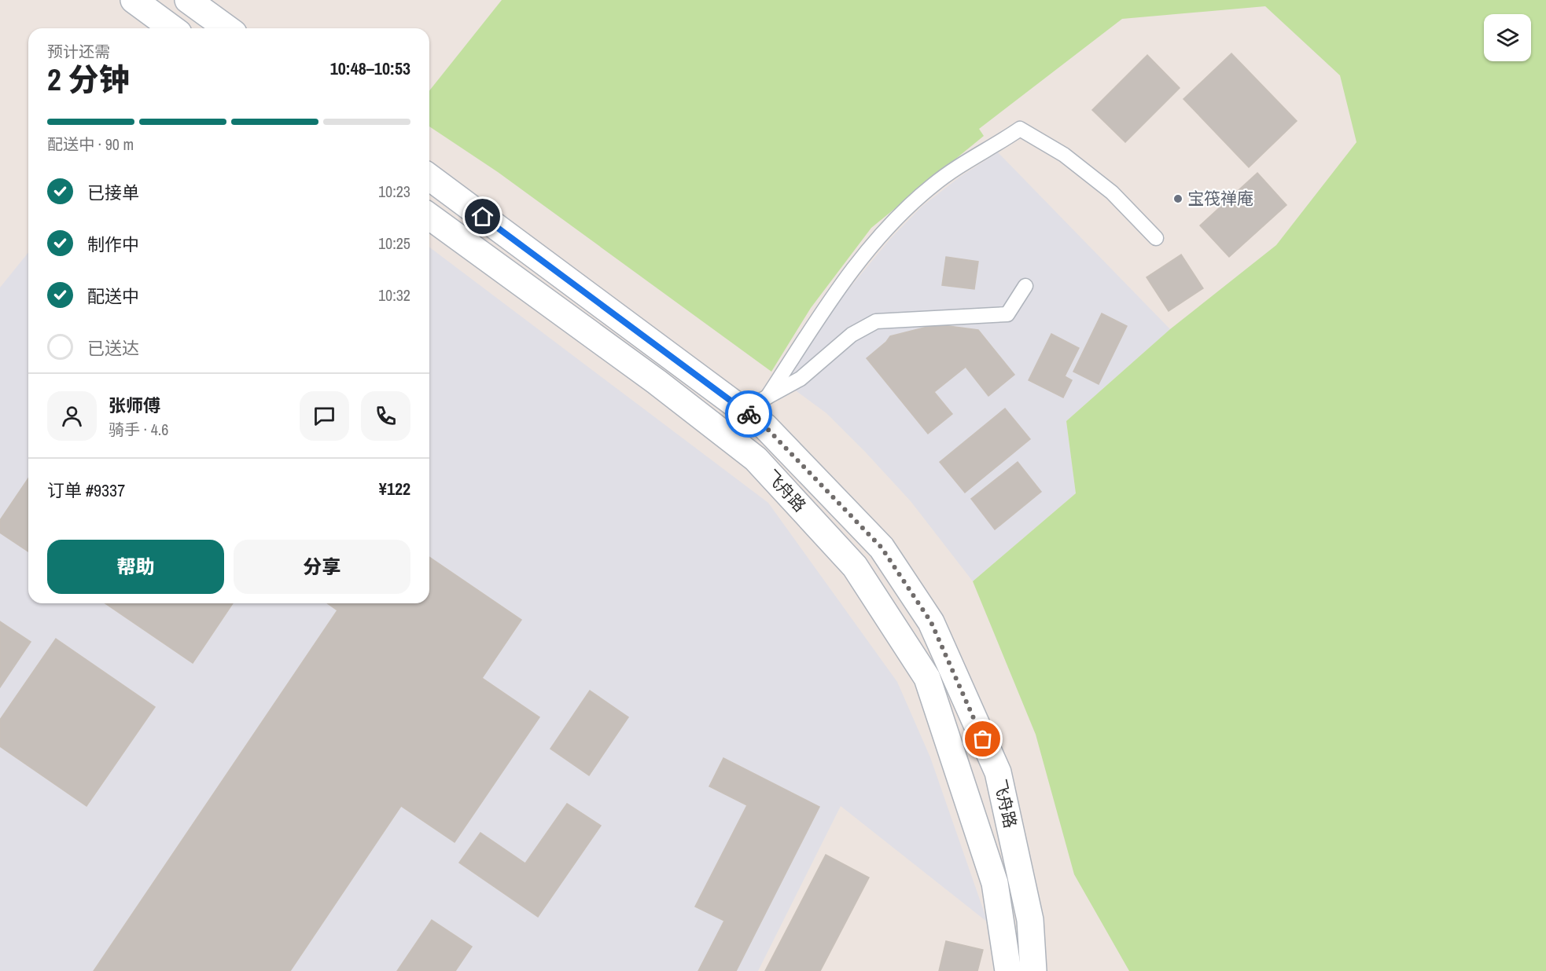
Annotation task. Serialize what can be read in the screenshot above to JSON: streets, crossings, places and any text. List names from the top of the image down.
{
  "streets": {
    "main road": ["飞舟路"]
  },
  "places": ["宝筏禅庵"],
  "page": {
    "heading": ["2 分钟", "预计还需", "10:48–10:53"],
    "panel": [
      "张师傅",
      "骑手 · 4.6",
      "订单 #9337",
      "¥122"
    ],
    "bar": "配送中 · 90 m",
    "list": [
      ["已接单", "10:23"],
      ["制作中", "10:25"],
      ["配送中", "10:32"],
      "已送达"
    ],
    "buttons": ["帮助", "分享"]
  }
}
